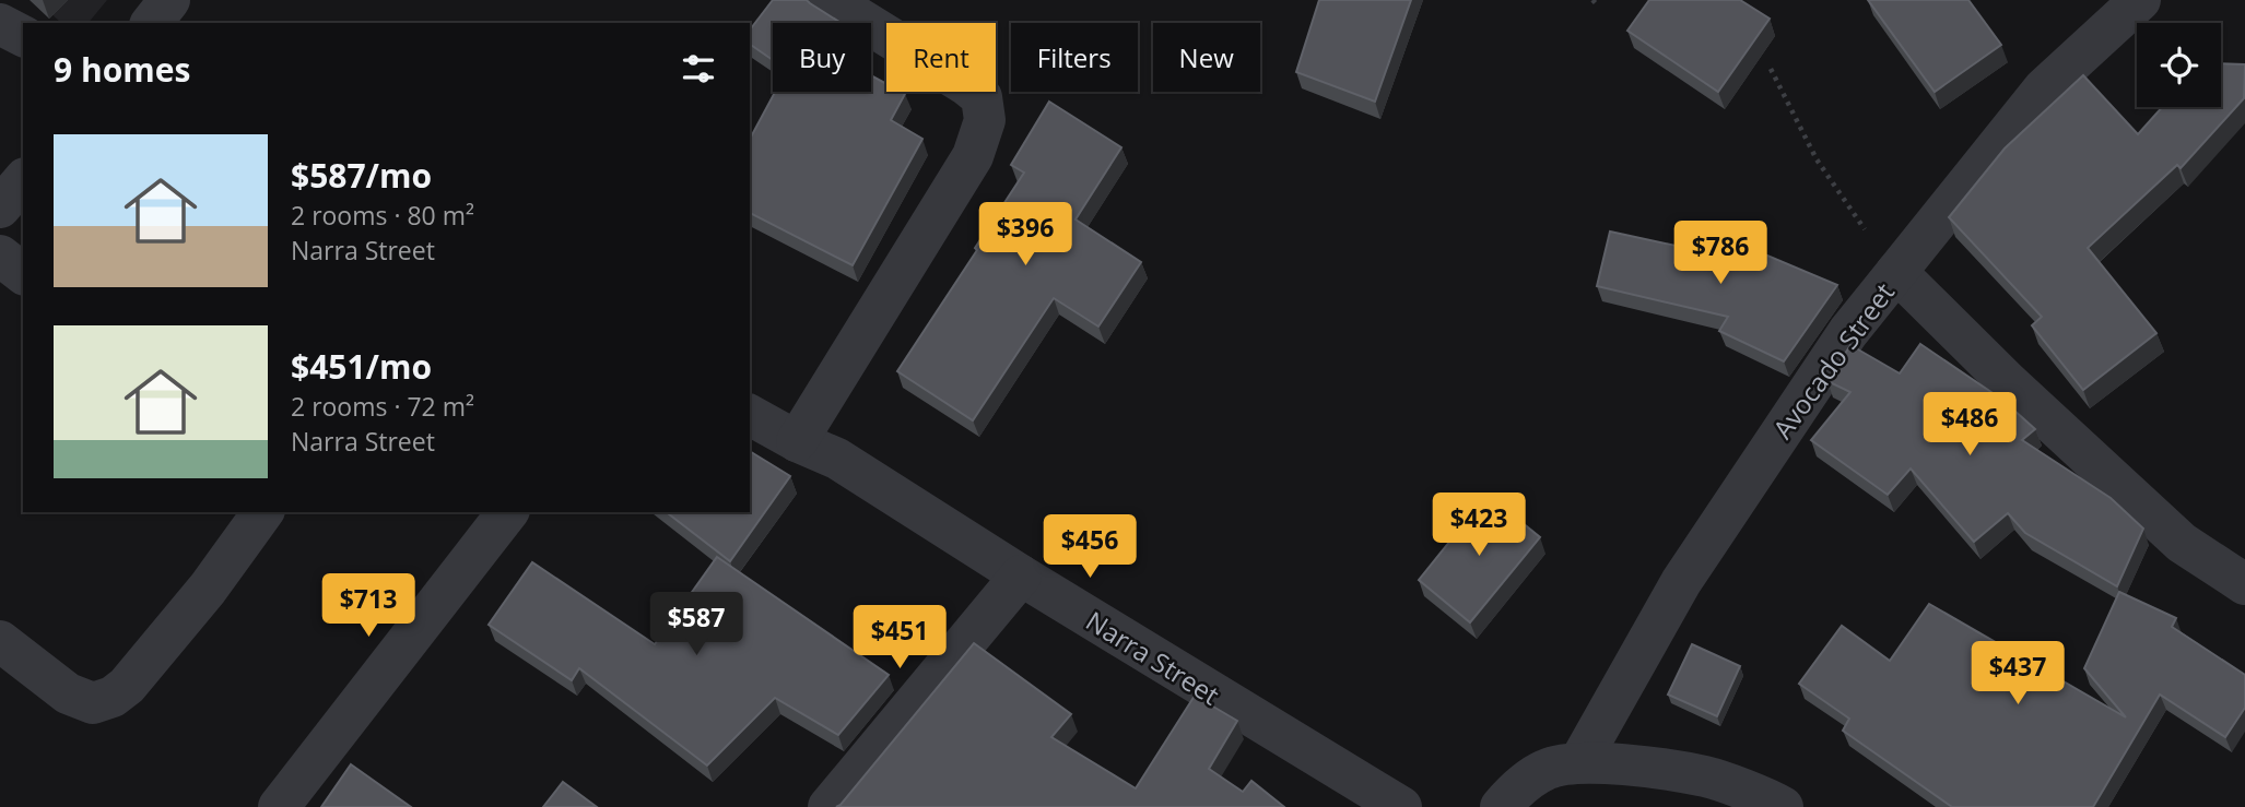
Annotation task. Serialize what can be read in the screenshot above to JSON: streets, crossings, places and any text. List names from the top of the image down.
{
  "streets": {
    "street": ["Avocado Street", "Narra Street"]
  },
  "page": {
    "chip": [
      "Buy",
      "Rent",
      "Filters",
      "New"
    ],
    "heading": "9 homes",
    "list": [
      {
        "name": "$587/mo",
        "note": "2 rooms · 80 m² · Narra Street"
      },
      {
        "name": "$451/mo",
        "note": "2 rooms · 72 m² · Narra Street"
      }
    ],
    "price": [
      "$396",
      "$786",
      "$486",
      "$423",
      "$456",
      "$713",
      "$587",
      "$451",
      "$437"
    ]
  }
}
